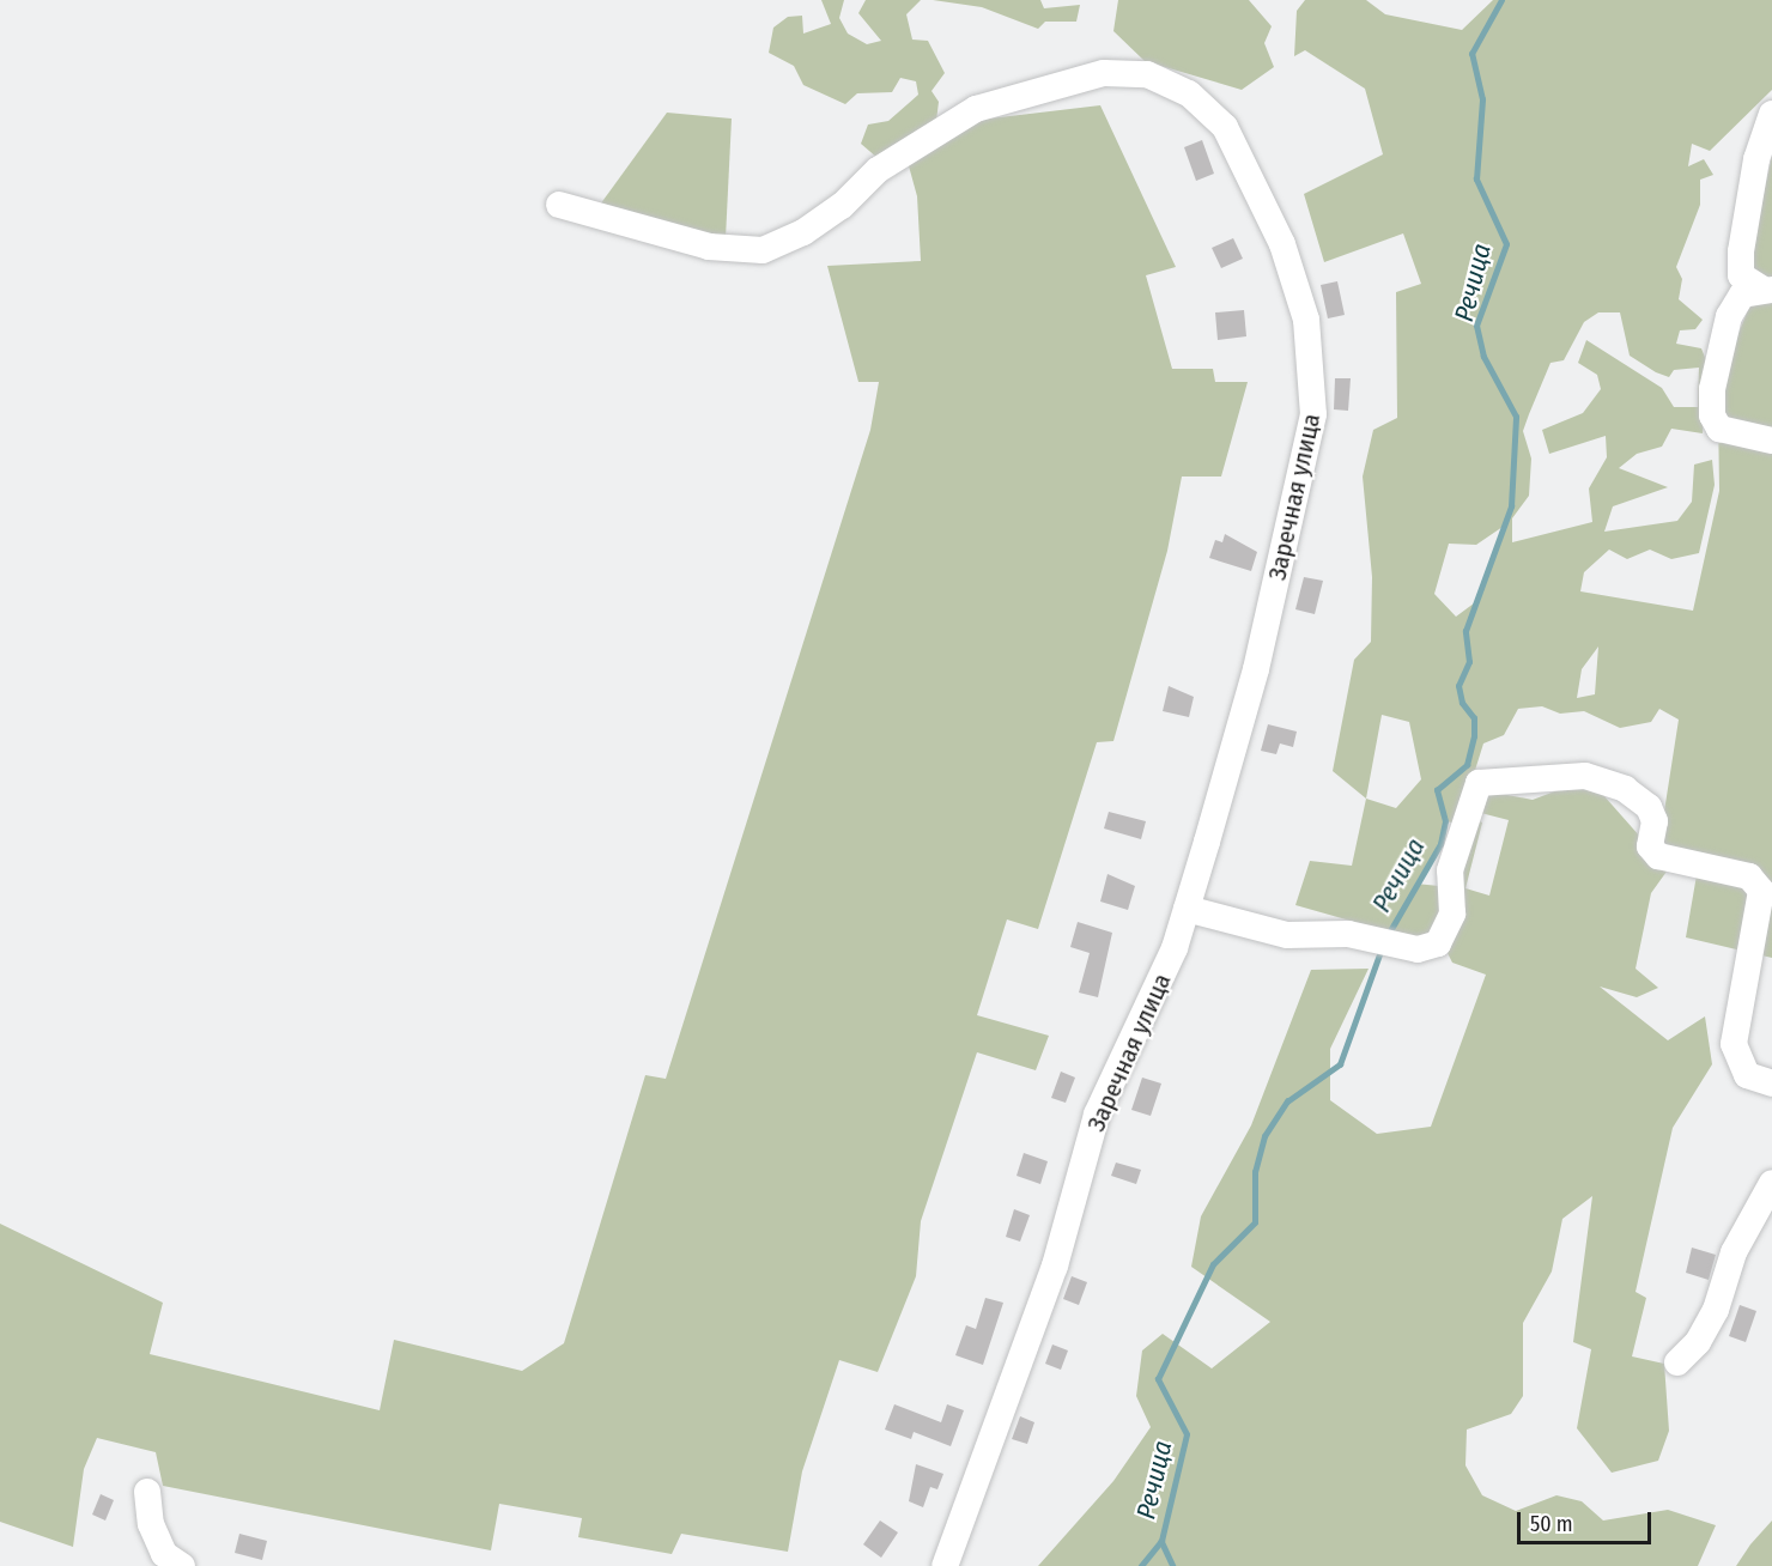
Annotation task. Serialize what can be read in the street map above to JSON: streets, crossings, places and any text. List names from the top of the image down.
{
  "streets": {
    "street": ["Заречная улица"]
  },
  "water": ["Речица"],
  "scale_bar": "50 m"
}
